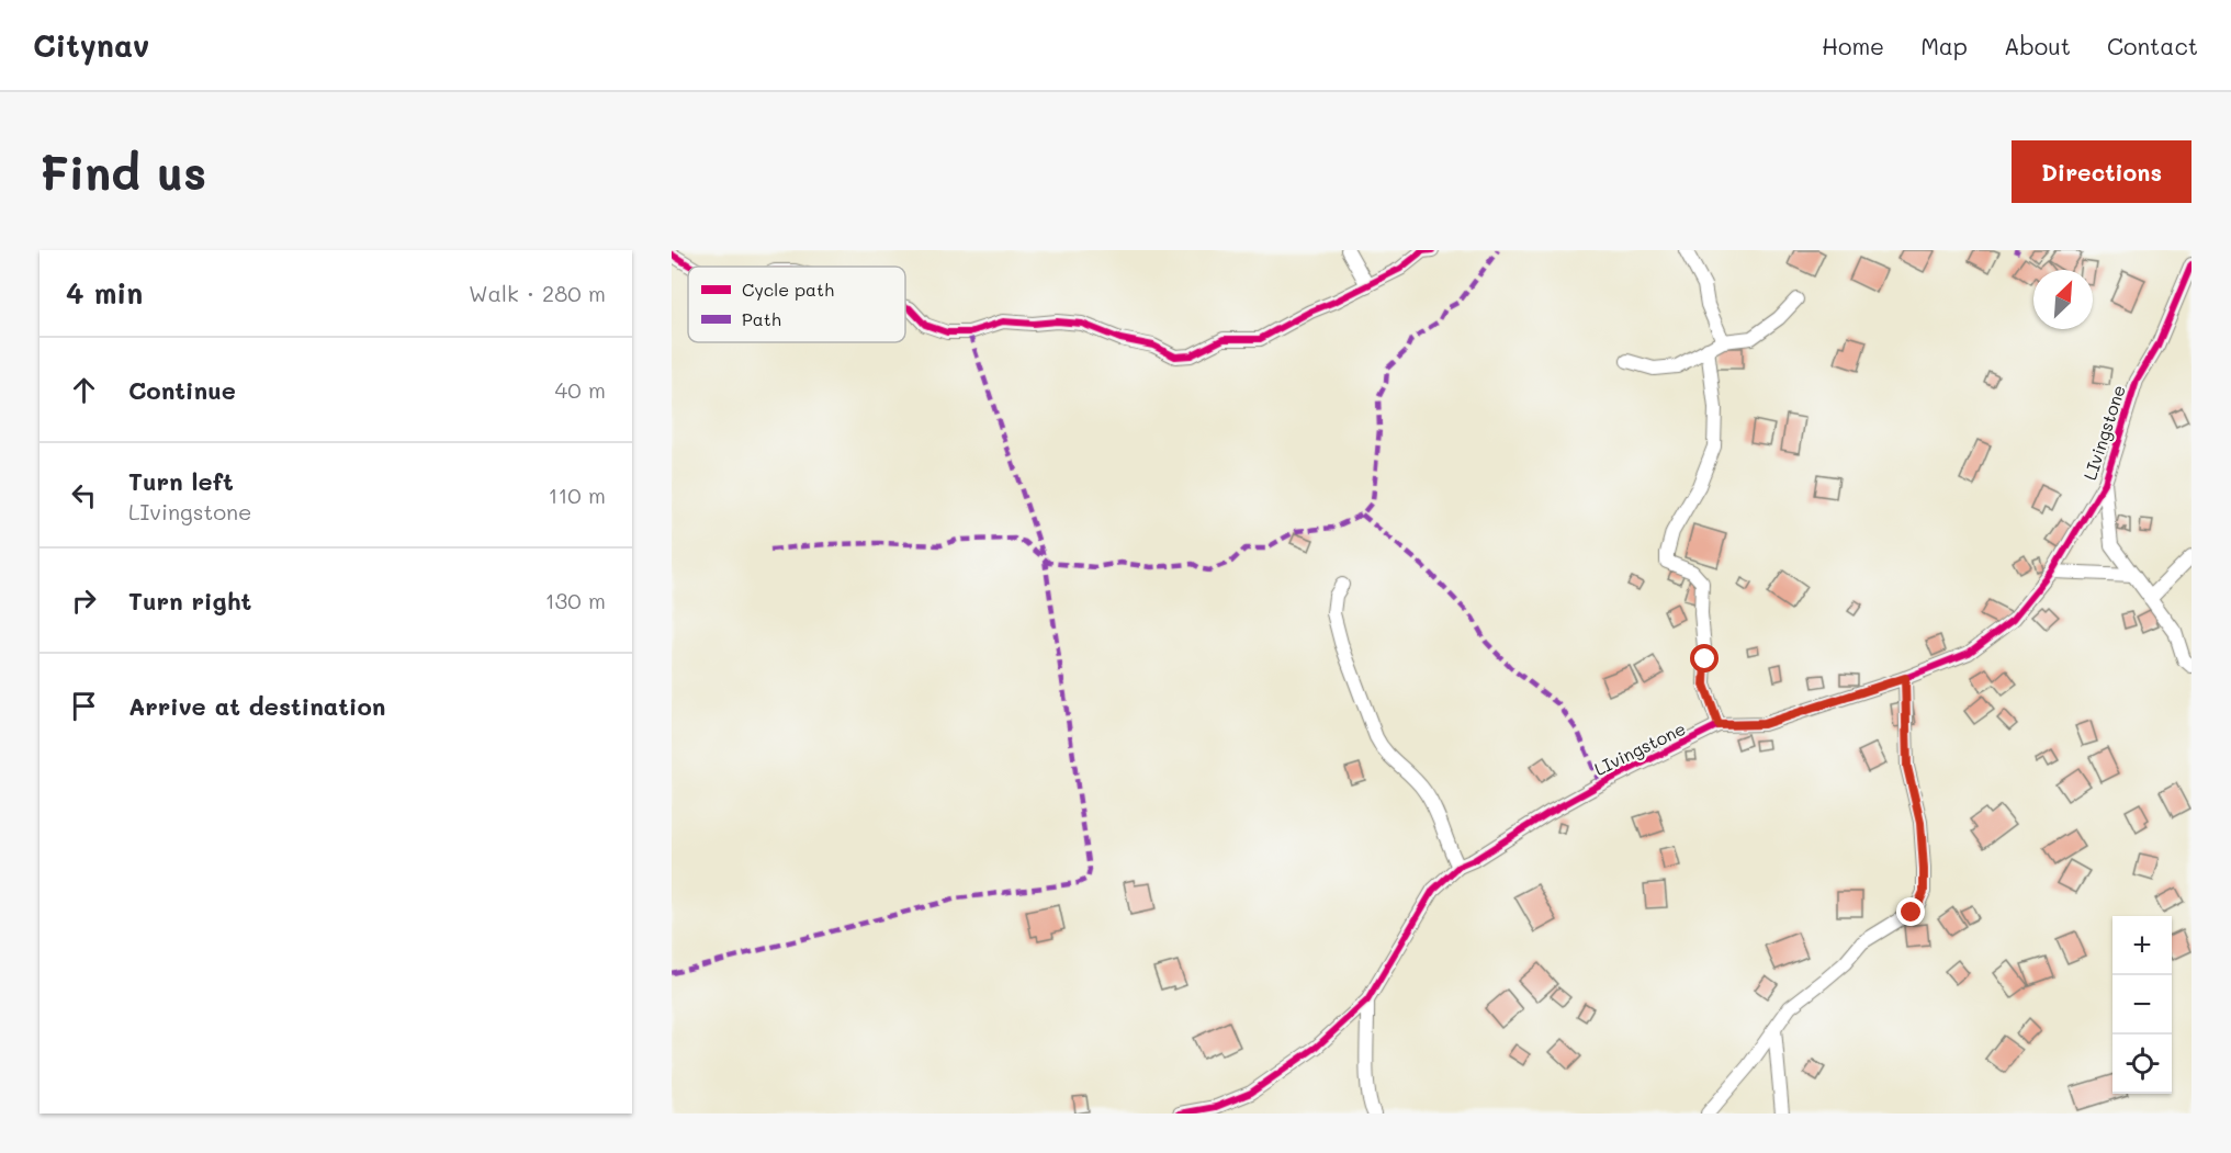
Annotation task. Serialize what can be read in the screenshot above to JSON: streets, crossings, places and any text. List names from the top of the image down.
{
  "streets": {
    "street": ["LIvingstone"]
  },
  "legend": ["Cycle path", "Path"],
  "north": "top right",
  "page": {
    "header": "Citynav",
    "nav": [
      "Home",
      "Map",
      "About",
      "Contact"
    ],
    "buttons": "Directions",
    "title": "Find us",
    "heading": ["4 min", "Walk · 280 m"],
    "list": [
      ["Continue", "40 m"],
      ["Turn left", "LIvingstone", "110 m"],
      ["Turn right", "130 m"],
      "Arrive at destination"
    ],
    "map_buttons": ["+", "−"]
  }
}
